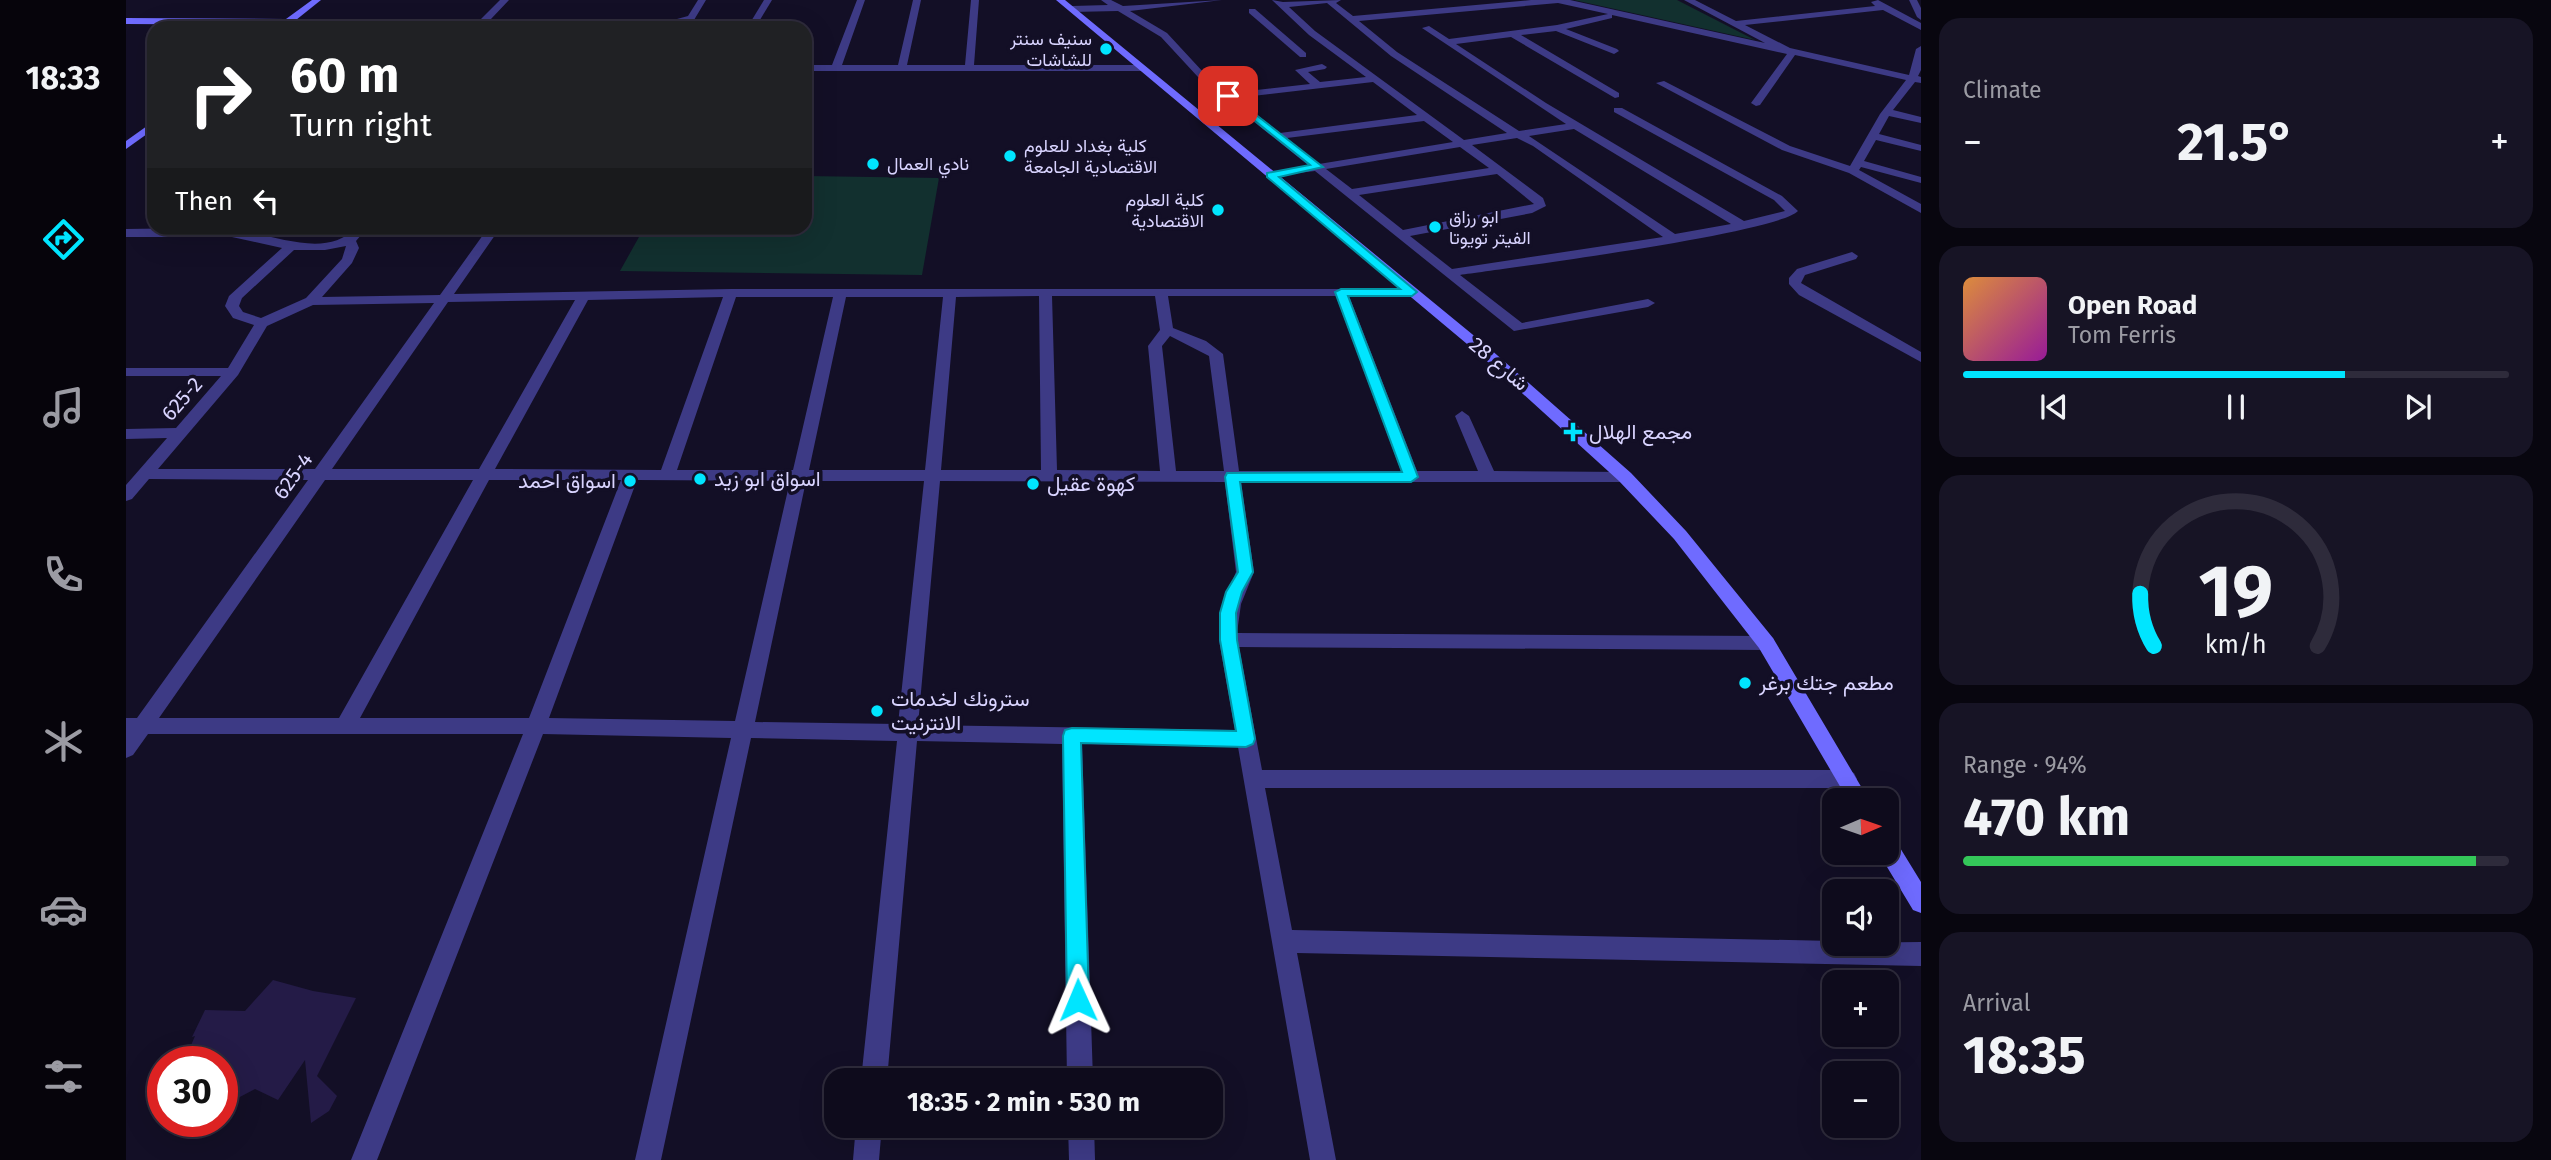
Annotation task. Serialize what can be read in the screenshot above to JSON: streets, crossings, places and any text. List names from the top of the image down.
{
  "streets": {
    "street": ["شارع 28", "625-2", "625-4"]
  },
  "places": {
    "other": [
      "سنيف سنتر للشاشات",
      "كلية بغداد للعلوم الاقتصادية الجامعة",
      "نادي العمال",
      "كلية العلوم الاقتصادية",
      "ابو رزاق الفيتر تويوتا",
      "اسواق ابو زيد",
      "اسواق احمد",
      "كهوة عقيل",
      "مطعم جتك برغر",
      "سترونك لخدمات الانترنيت"
    ],
    "health": ["مجمع الهلال"]
  },
  "north": "right",
  "page": {
    "tabs": "18:33",
    "tile": [
      "Climate",
      ["Range · 94%", "470 km"],
      ["Arrival", "18:35"]
    ],
    "turn": ["60 m", "Turn right"],
    "heat": ["−", "21.5°", "+"],
    "then": "Then",
    "song": ["Open Road", "Tom Ferris"],
    "map_buttons": ["+", "−"],
    "limit": "30",
    "trip": "18:35 · 2 min · 530 m",
    "gauge": ["19", "km/h"]
  }
}
